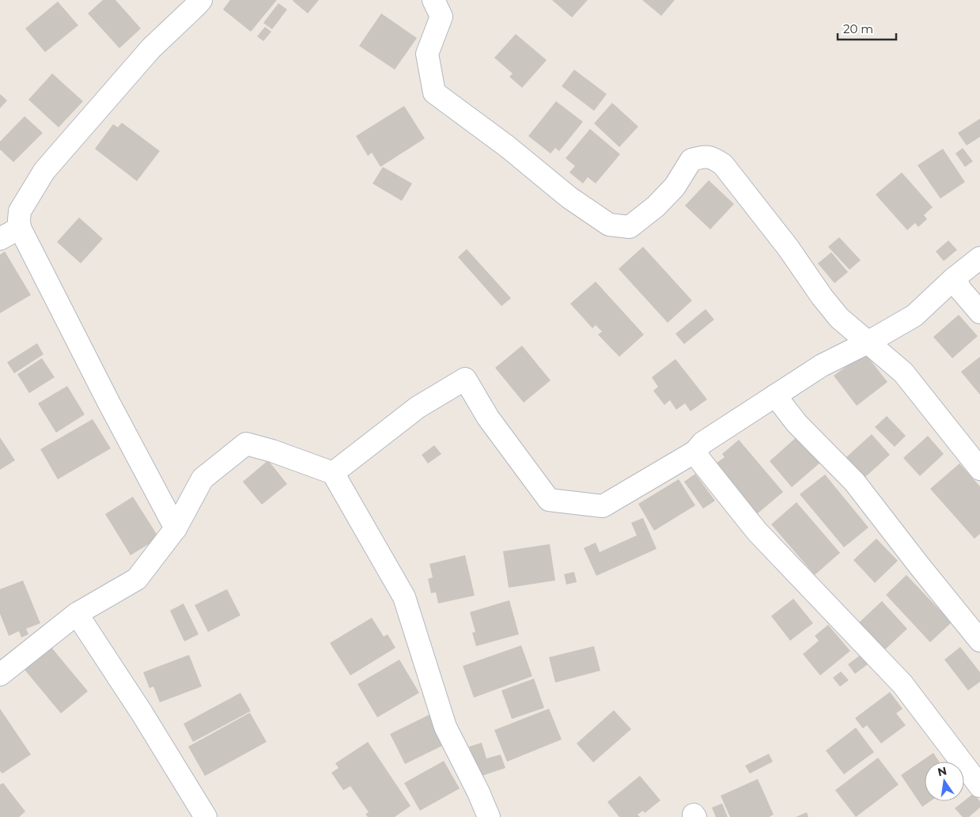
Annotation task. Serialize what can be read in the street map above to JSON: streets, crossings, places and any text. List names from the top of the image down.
{
  "scale_bar": "20 m",
  "north": "top"
}
